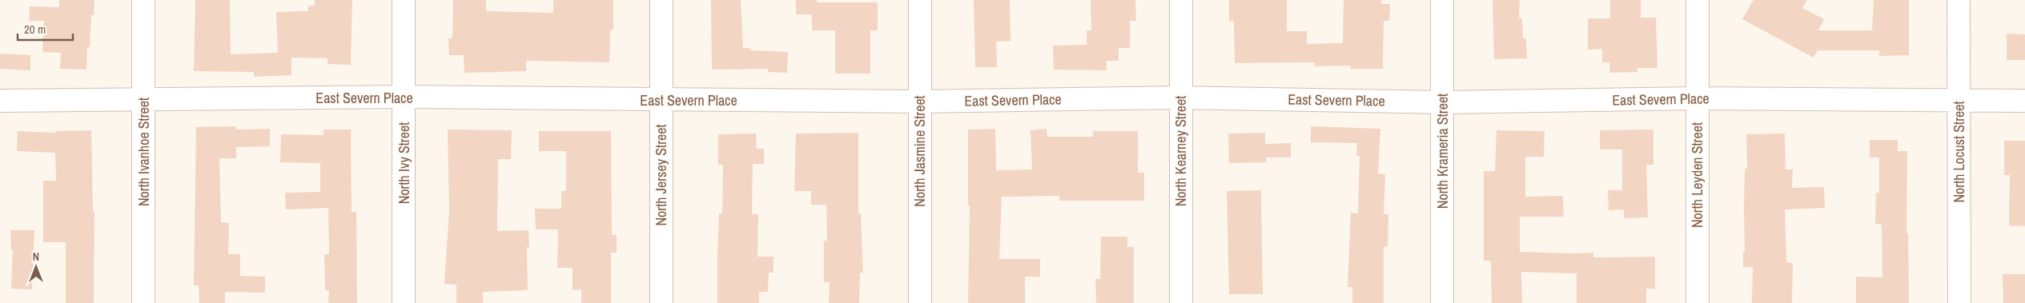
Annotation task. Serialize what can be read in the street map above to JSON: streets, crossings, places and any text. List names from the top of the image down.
{
  "streets": {
    "street": [
      "East Severn Place",
      "North Jasmine Street",
      "North Kearney Street",
      "North Krameria Street",
      "North Ivanhoe Street",
      "North Locust Street",
      "North Ivy Street",
      "North Jersey Street",
      "North Leyden Street"
    ]
  },
  "crossings": [
    ["East Severn Place", "North Jasmine Street"],
    ["East Severn Place", "North Kearney Street"],
    ["East Severn Place", "North Krameria Street"],
    ["East Severn Place", "North Ivanhoe Street"],
    ["East Severn Place", "North Locust Street"],
    ["East Severn Place", "North Ivy Street"],
    ["East Severn Place", "North Jersey Street"],
    ["East Severn Place", "North Leyden Street"]
  ],
  "scale_bar": "20 m",
  "north": "top"
}
